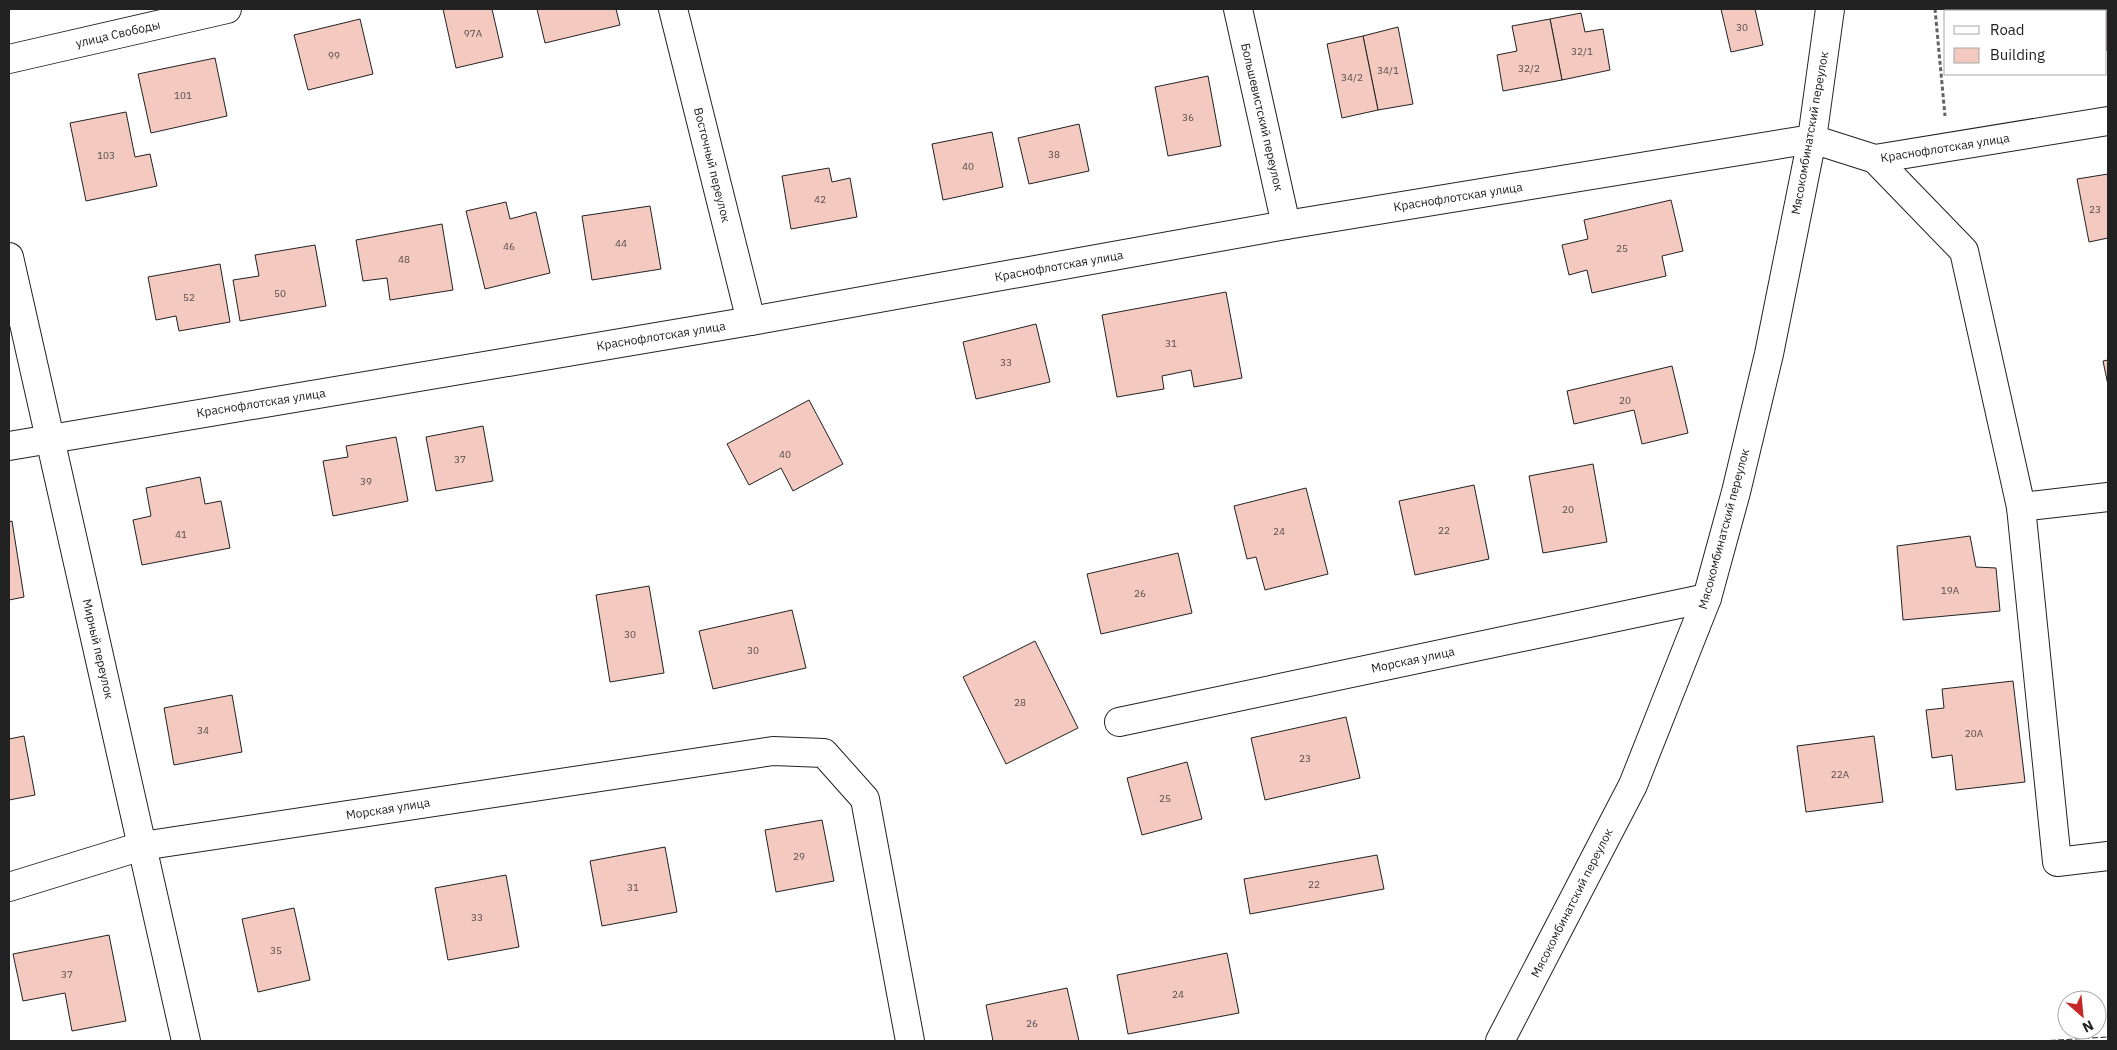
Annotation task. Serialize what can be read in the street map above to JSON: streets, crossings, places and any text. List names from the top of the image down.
{
  "streets": {
    "street": [
      "улица Свободы",
      "Большевистский переулок",
      "Мясокомбинатский переулок",
      "Краснофлотская улица",
      "Восточный переулок",
      "Мирный переулок",
      "Морская улица"
    ]
  },
  "crossings": [
    ["Большевистский переулок", "Краснофлотская улица"],
    ["Мясокомбинатский переулок", "Краснофлотская улица"],
    ["Мясокомбинатский переулок", "Морская улица"],
    ["Краснофлотская улица", "Восточный переулок"],
    ["Краснофлотская улица", "Мирный переулок"],
    ["Мирный переулок", "Морская улица"]
  ],
  "house_numbers": [
    "30",
    "97А",
    "32/1",
    "99",
    "32/2",
    "34/1",
    "34/2",
    "101",
    "36",
    "38",
    "103",
    "40",
    "42",
    "23",
    "44",
    "46",
    "25",
    "48",
    "50",
    "52",
    "31",
    "33",
    "20",
    "40",
    "37",
    "39",
    "20",
    "22",
    "24",
    "41",
    "19А",
    "26",
    "30",
    "30",
    "28",
    "34",
    "20А",
    "23",
    "22А",
    "25",
    "29",
    "22",
    "31",
    "33",
    "35",
    "37",
    "24",
    "26"
  ],
  "legend": ["Road", "Building"],
  "north": "bottom right"
}
